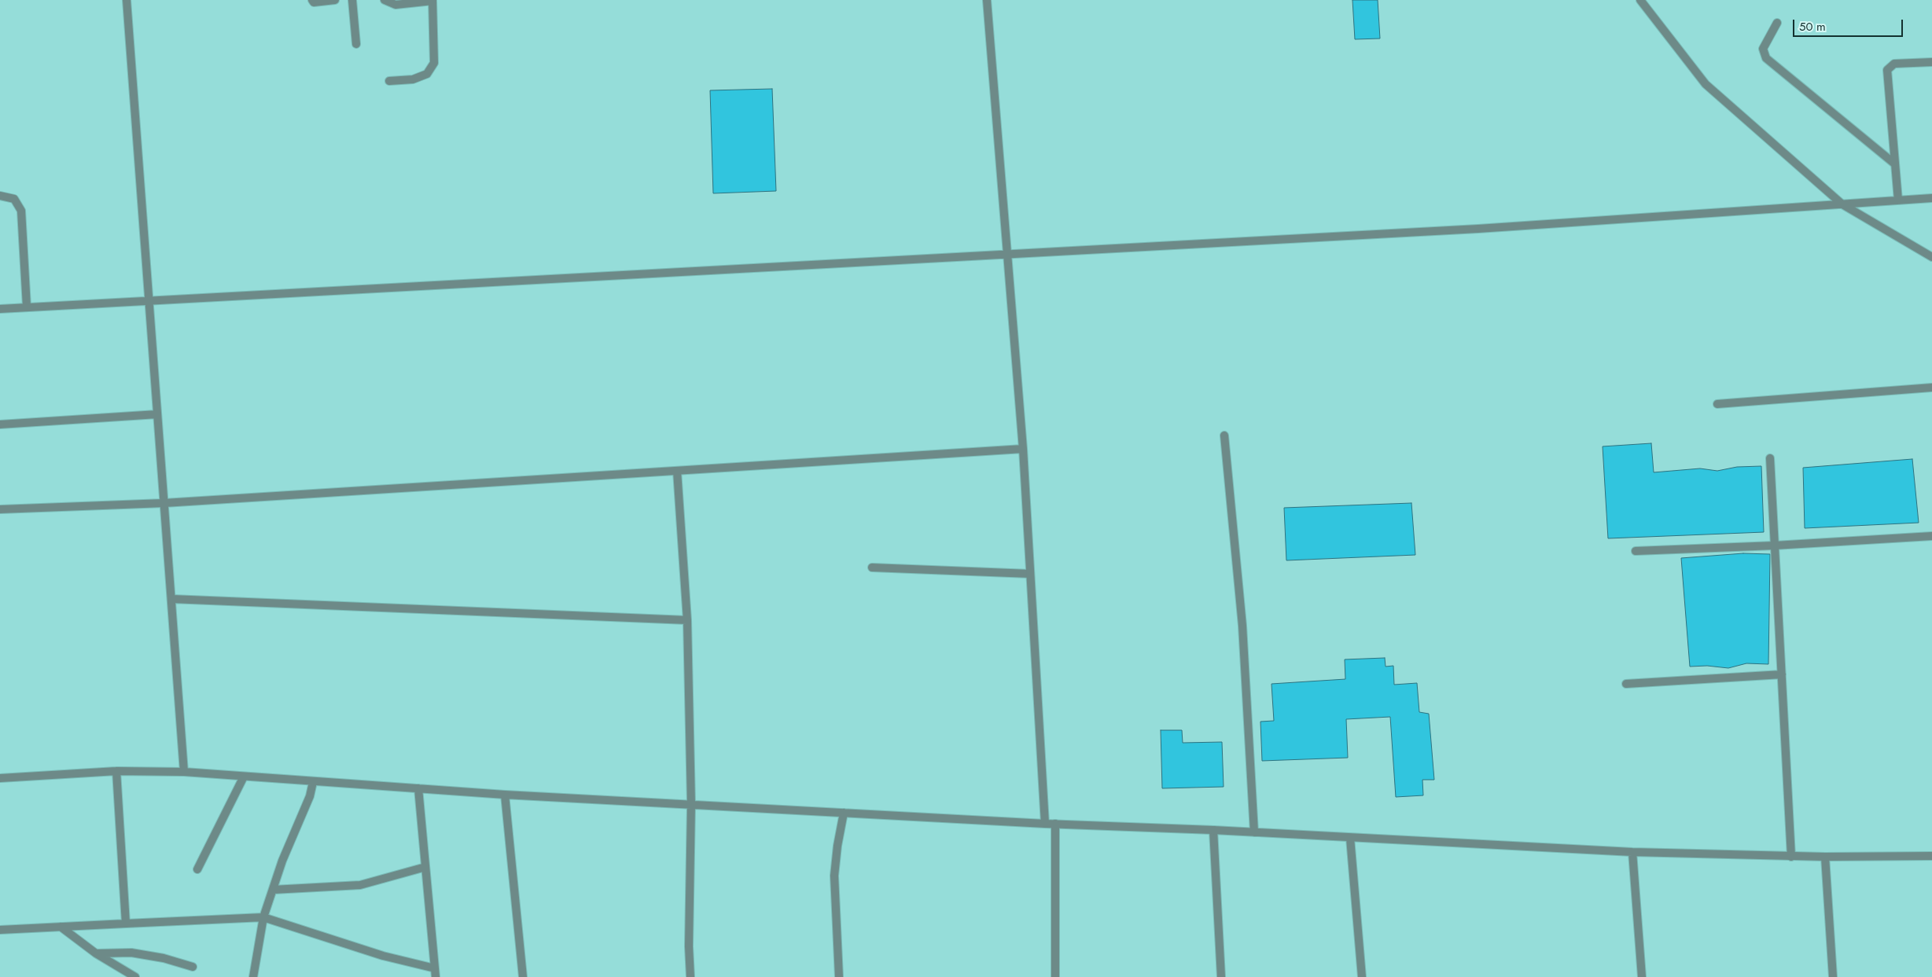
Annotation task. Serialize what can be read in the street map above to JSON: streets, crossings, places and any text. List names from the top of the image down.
{
  "scale_bar": "50 m"
}
